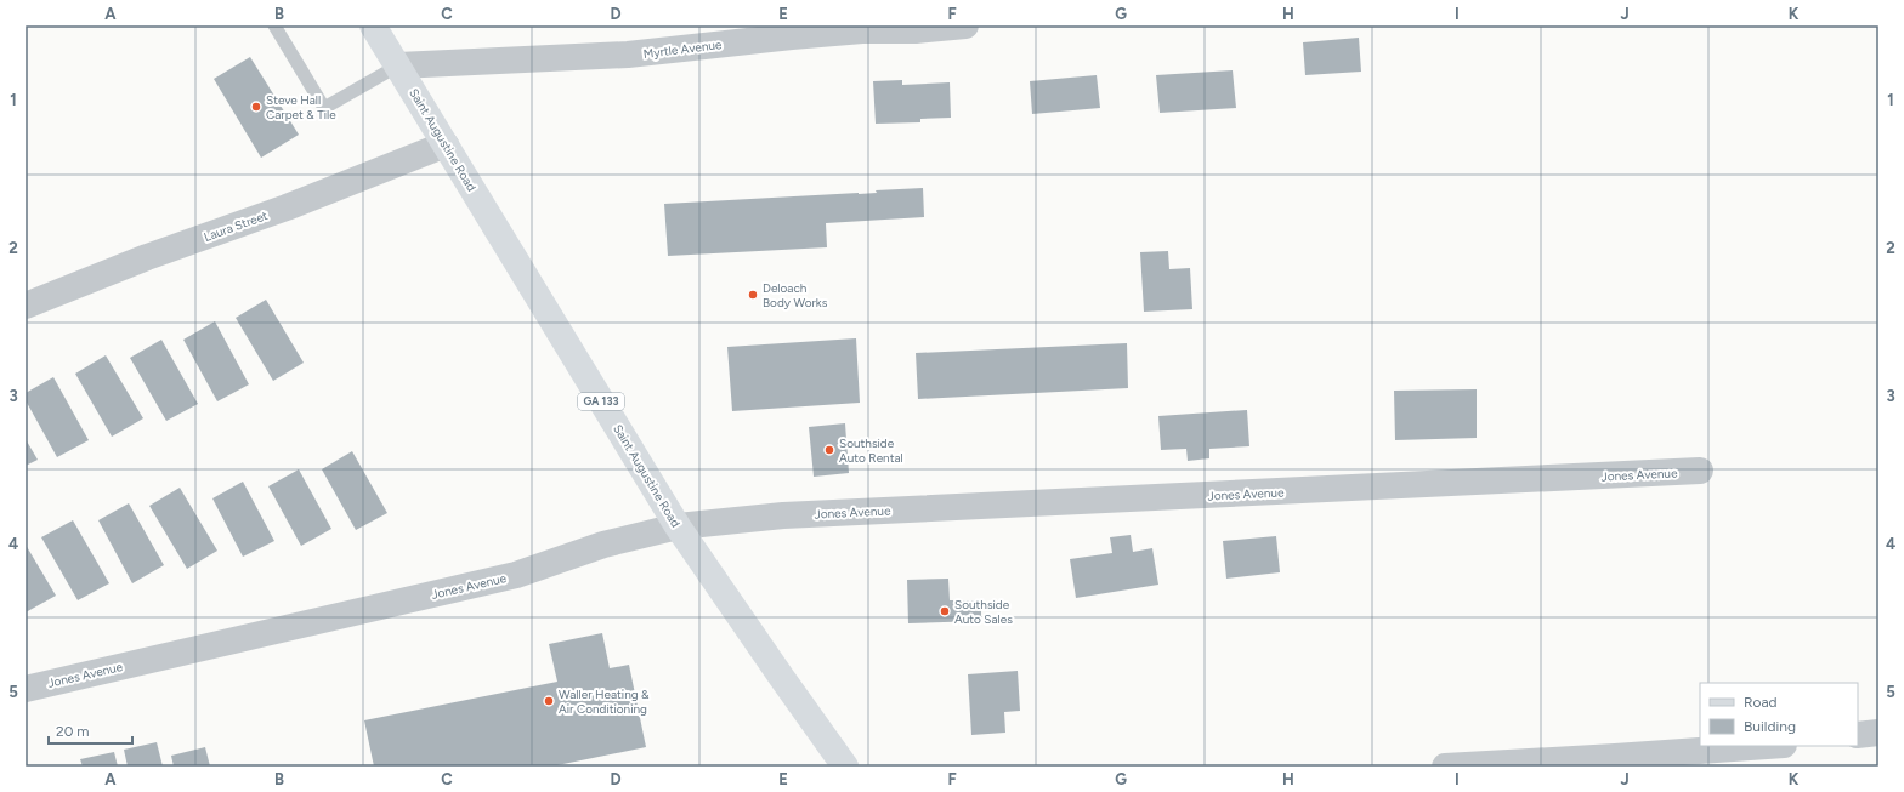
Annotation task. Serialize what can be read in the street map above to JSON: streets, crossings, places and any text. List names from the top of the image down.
{
  "streets": {
    "main road": ["Saint Augustine Road", "GA 133"],
    "street": ["Myrtle Avenue", "Laura Street", "Jones Avenue"]
  },
  "crossings": [
    ["Myrtle Avenue", "Saint Augustine Road"],
    ["Saint Augustine Road", "Laura Street"],
    ["Saint Augustine Road", "Jones Avenue"]
  ],
  "places": [
    "Steve Hall Carpet & Tile",
    "Deloach Body Works",
    "Southside Auto Rental",
    "Southside Auto Sales",
    "Waller Heating & Air Conditioning"
  ],
  "legend": ["Road", "Building"],
  "scale_bar": "20 m",
  "grid": {
    "columns": [
      "A",
      "B",
      "C",
      "D",
      "E",
      "F",
      "G",
      "H",
      "I",
      "J",
      "K"
    ],
    "rows": [
      "1",
      "2",
      "3",
      "4",
      "5"
    ]
  }
}
